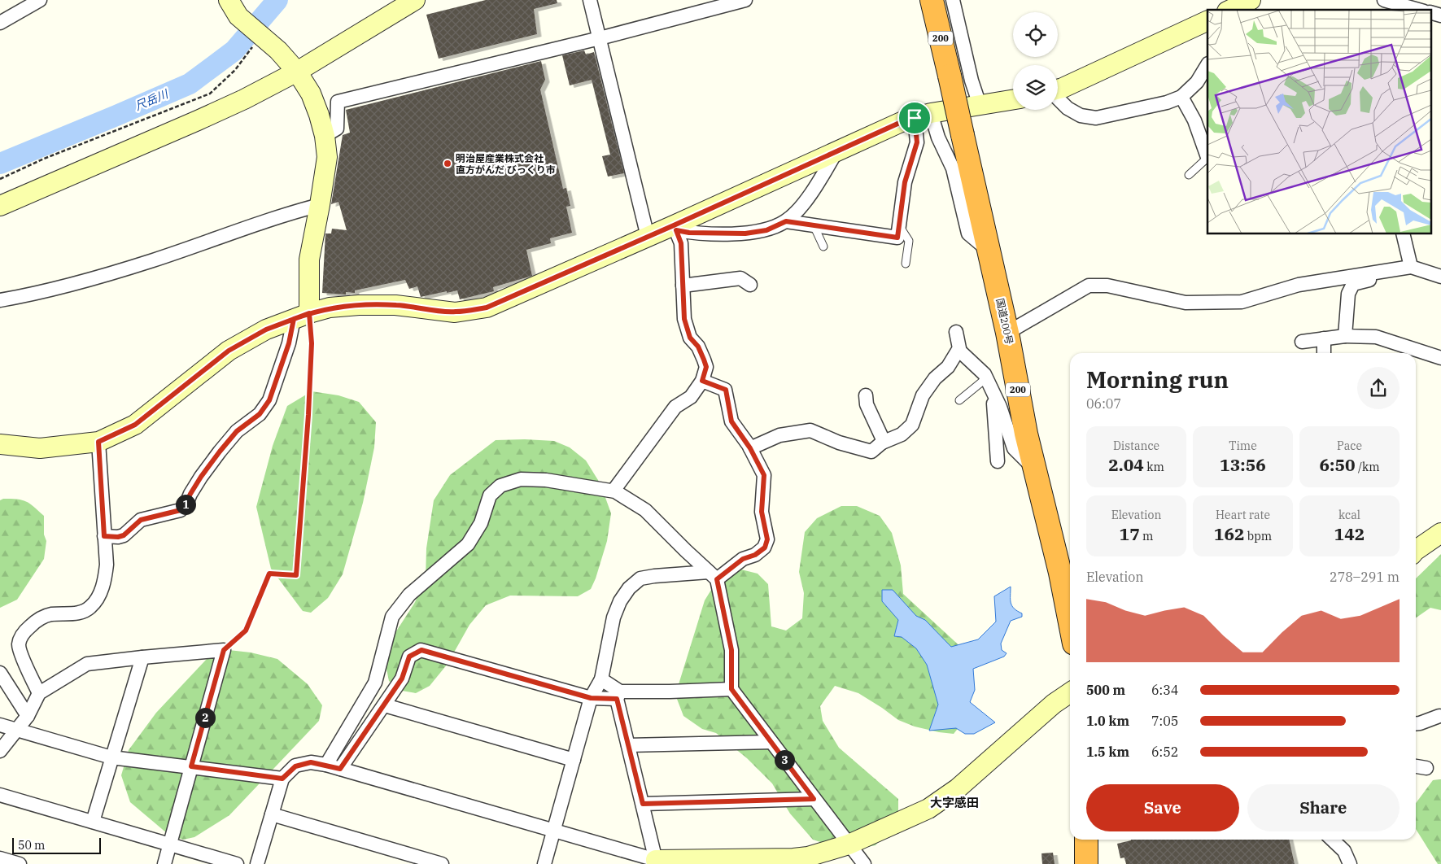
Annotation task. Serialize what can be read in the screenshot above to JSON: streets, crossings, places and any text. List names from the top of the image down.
{
  "streets": {
    "highway": ["200", "国道200号"]
  },
  "districts": ["大字感田"],
  "water": ["尺岳川"],
  "places": ["明治屋産業株式会社 直方がんだ びっくり市"],
  "scale_bar": "50 m",
  "page": {
    "heading": ["Morning run", "06:07"],
    "stats": [
      ["Distance", "2.04 km"],
      ["Time", "13:56"],
      ["Pace", "6:50 /km"],
      ["Elevation", "17 m"],
      ["Heart rate", "162 bpm"],
      ["kcal", "142"]
    ],
    "pins": ["1", "2", "3"],
    "chart": ["Elevation", "278–291 m"],
    "list": [
      {
        "name": "500 m",
        "note": "6:34"
      },
      {
        "name": "1.0 km",
        "note": "7:05"
      },
      {
        "name": "1.5 km",
        "note": "6:52"
      }
    ],
    "buttons": ["Save", "Share"],
    "scale": "50 m"
  }
}
